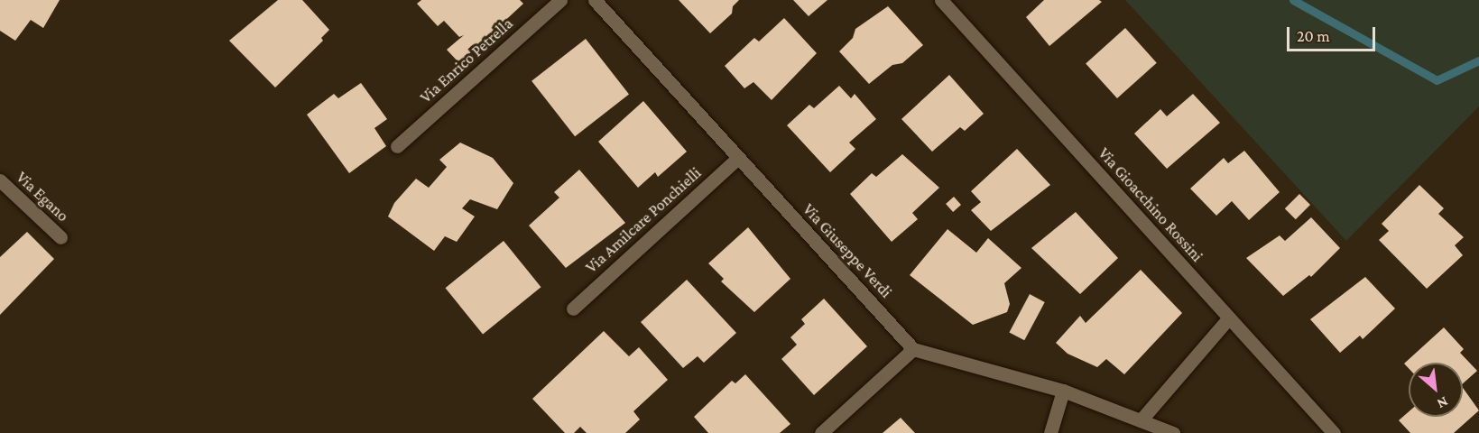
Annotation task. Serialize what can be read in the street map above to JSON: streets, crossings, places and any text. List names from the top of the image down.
{
  "streets": {
    "street": [
      "Via Enrico Petrella",
      "Via Egano",
      "Via Gioacchino Rossini",
      "Via Amilcare Ponchielli",
      "Via Giuseppe Verdi"
    ]
  },
  "crossings": [
    ["Via Amilcare Ponchielli", "Via Giuseppe Verdi"]
  ],
  "scale_bar": "20 m",
  "north": "bottom right"
}
